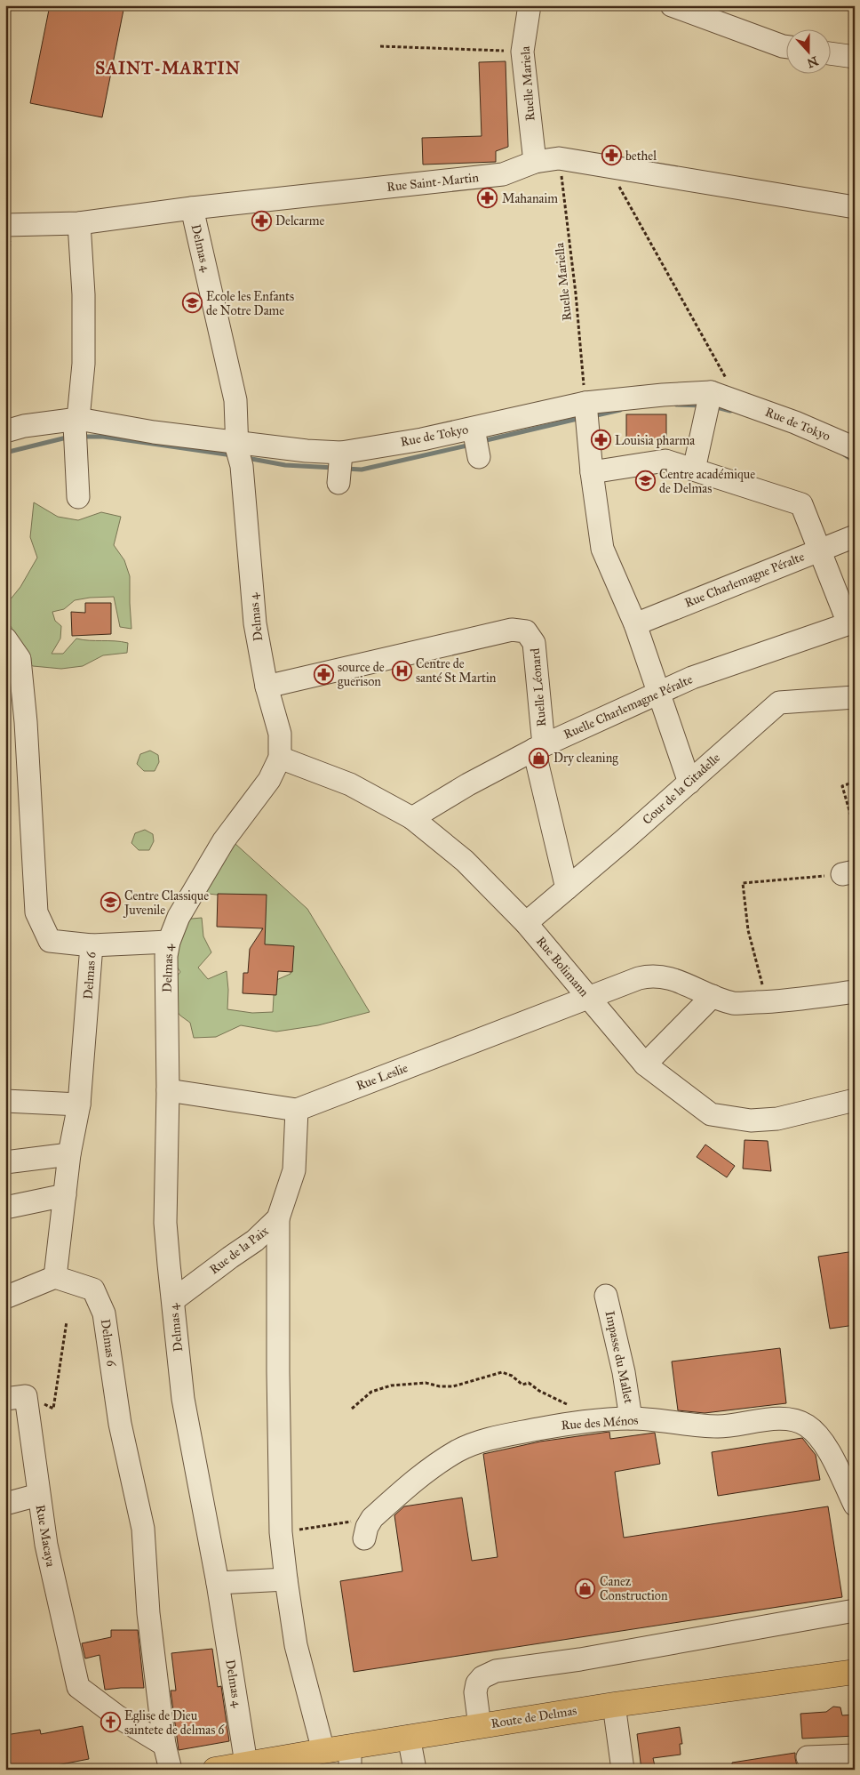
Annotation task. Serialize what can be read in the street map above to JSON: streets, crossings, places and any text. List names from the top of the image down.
{
  "streets": {
    "main road": ["Route de Delmas"],
    "street": [
      "Ruelle Mariela",
      "Rue Saint-Martin",
      "Delmas 4",
      "Rue de Tokyo",
      "Rue Charlemagne Péralte",
      "Ruelle Léonard",
      "Ruelle Charlemagne Péralte",
      "Cour de la Citadelle",
      "Rue Bolimann",
      "Delmas 6",
      "Rue Leslie",
      "Rue de la Paix",
      "Impasse du Mallet",
      "Rue des Ménos",
      "Rue Macaya"
    ],
    "path": ["Ruelle Mariella"]
  },
  "crossings": [
    ["Ruelle Mariela", "Rue Saint-Martin"],
    ["Rue Saint-Martin", "Delmas 4"],
    ["Rue Saint-Martin", "Ruelle Mariella"],
    ["Delmas 4", "Rue de Tokyo"],
    ["Delmas 4", "Ruelle Léonard"],
    ["Delmas 4", "Rue Bolimann"],
    ["Delmas 4", "Delmas 6"],
    ["Delmas 4", "Rue Leslie"],
    ["Delmas 4", "Rue de la Paix"],
    ["Delmas 4", "Route de Delmas"],
    ["Ruelle Mariella", "Rue de Tokyo"],
    ["Ruelle Léonard", "Ruelle Charlemagne Péralte"],
    ["Ruelle Léonard", "Cour de la Citadelle"],
    ["Ruelle Charlemagne Péralte", "Rue Bolimann"],
    ["Cour de la Citadelle", "Rue Bolimann"],
    ["Rue Bolimann", "Rue Leslie"],
    ["Delmas 6", "Rue Macaya"],
    ["Rue Leslie", "Rue de la Paix"],
    ["Impasse du Mallet", "Rue des Ménos"]
  ],
  "districts": ["SAINT-MARTIN"],
  "places": {
    "pharmacy": [
      "bethel",
      "Mahanaim",
      "Delcarme",
      "Louisia pharma",
      "source de guerison"
    ],
    "school or university": ["Ecole les Enfants de Notre Dame", "Centre académique de Delmas", "Centre Classique Juvenile"],
    "hospital": ["Centre de santé St Martin"],
    "shop": ["Dry cleaning", "Canez Construction"],
    "church": ["Eglise de Dieu saintete de delmas 6"]
  },
  "north": "bottom"
}
